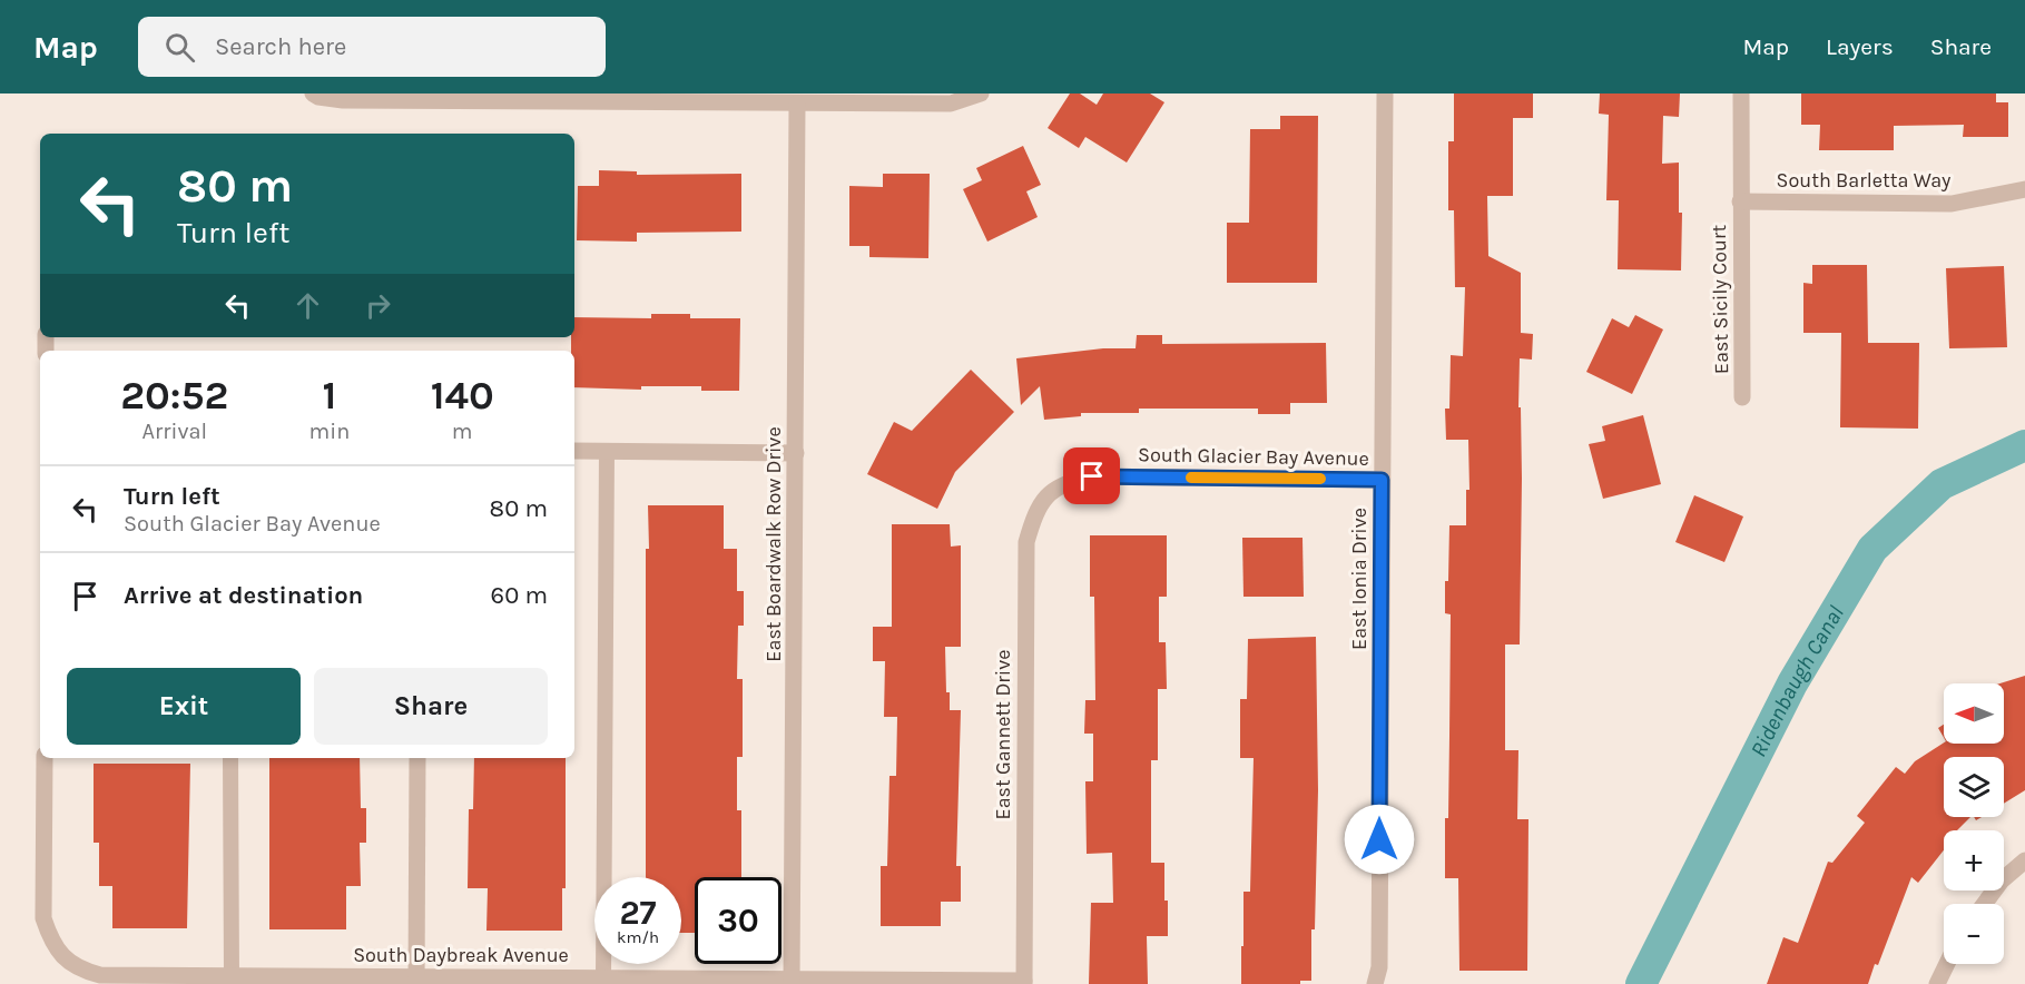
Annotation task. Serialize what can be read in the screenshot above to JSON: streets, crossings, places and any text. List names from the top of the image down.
{
  "streets": {
    "street": [
      "South Barletta Way",
      "East Sicily Court",
      "South Glacier Bay Avenue",
      "East Boardwalk Row Drive",
      "East Ionia Drive",
      "East Gannett Drive",
      "South Daybreak Avenue"
    ]
  },
  "crossings": [
    ["South Barletta Way", "East Sicily Court"],
    ["South Glacier Bay Avenue", "East Ionia Drive"],
    ["South Glacier Bay Avenue", "East Gannett Drive"],
    ["East Boardwalk Row Drive", "South Daybreak Avenue"],
    ["East Gannett Drive", "South Daybreak Avenue"]
  ],
  "water": ["Ridenbaugh Canal"],
  "north": "left",
  "page": {
    "header": "Map",
    "search": "Search here",
    "nav": ["Map", "Layers", "Share"],
    "turn": ["80 m", "Turn left"],
    "eta": [
      "20:52",
      "Arrival",
      "1",
      "min",
      "140",
      "m"
    ],
    "list": [
      {
        "name": "Turn left",
        "note": "South Glacier Bay Avenue",
        "value": "80 m"
      },
      {
        "name": "Arrive at destination",
        "value": "60 m"
      }
    ],
    "buttons": ["Exit", "Share"],
    "map_buttons": ["+", "−"],
    "speed": "27 km/h",
    "limit": "30"
  }
}
